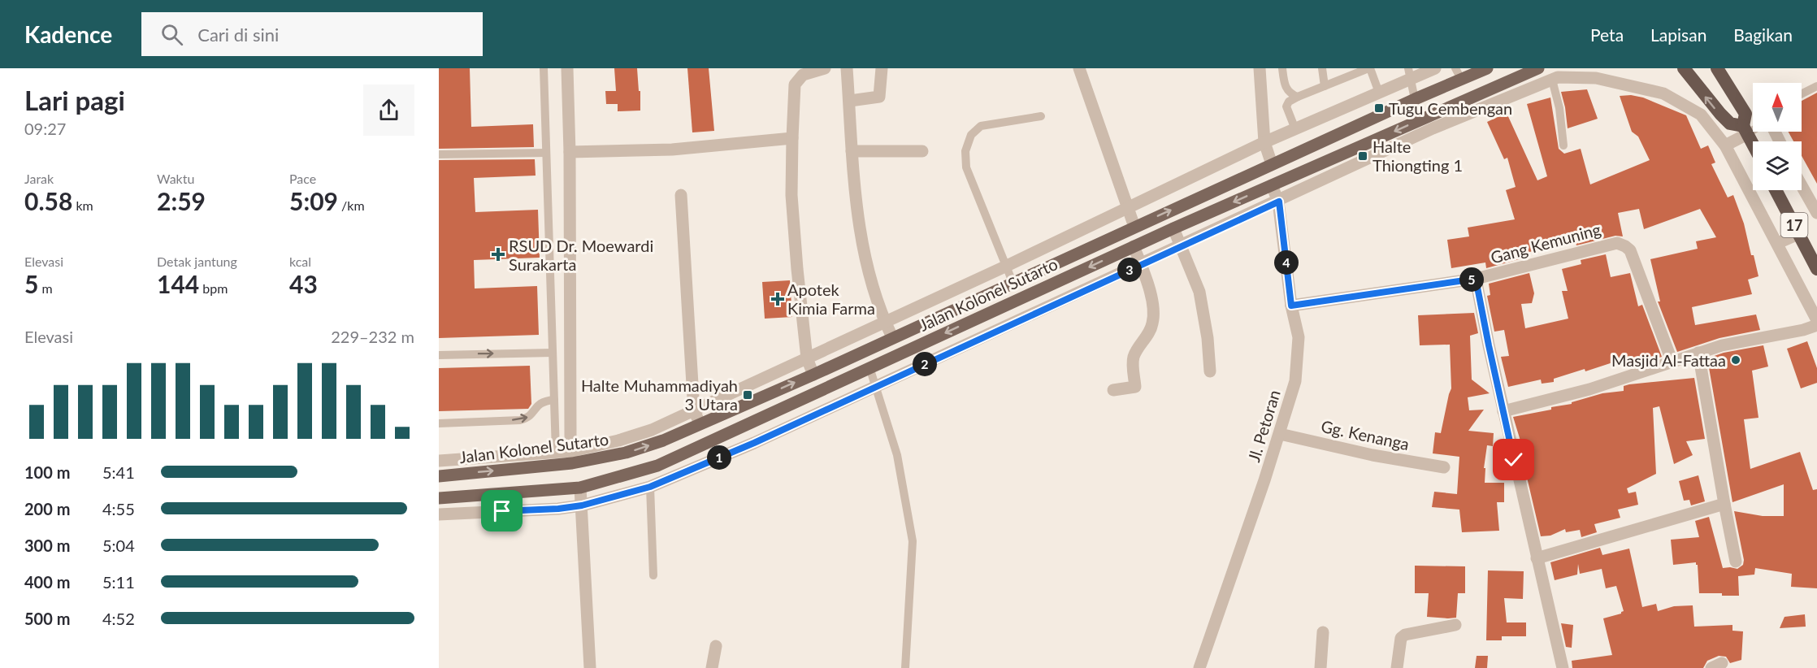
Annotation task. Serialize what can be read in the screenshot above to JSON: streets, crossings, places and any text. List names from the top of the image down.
{
  "streets": {
    "highway": ["17"],
    "main road": ["Jalan Kolonel Sutarto"],
    "street": ["Gang Kemuning", "Jl. Petoran", "Gg. Kenanga"]
  },
  "crossings": [
    ["Gang Kemuning", "Jl. Petoran"],
    ["Jalan Kolonel Sutarto", "Jl. Petoran"],
    ["Jl. Petoran", "Gg. Kenanga"]
  ],
  "places": {
    "transit": ["Tugu Cembengan", "Halte Thiongting 1", "Halte Muhammadiyah 3 Utara"],
    "health": ["RSUD Dr. Moewardi Surakarta", "Apotek Kimia Farma"],
    "other": ["Masjid Al-Fattaa"]
  },
  "north": "top",
  "page": {
    "header": "Kadence",
    "search": "Cari di sini",
    "nav": ["Peta", "Lapisan", "Bagikan"],
    "heading": ["Lari pagi", "09:27"],
    "stats": [
      ["Jarak", "0.58 km"],
      ["Waktu", "2:59"],
      ["Pace", "5:09 /km"],
      ["Elevasi", "5 m"],
      ["Detak jantung", "144 bpm"],
      ["kcal", "43"]
    ],
    "pins": [
      "4",
      "3",
      "5",
      "2",
      "1"
    ],
    "chart": ["Elevasi", "229–232 m"],
    "list": [
      {
        "name": "100 m",
        "note": "5:41"
      },
      {
        "name": "200 m",
        "note": "4:55"
      },
      {
        "name": "300 m",
        "note": "5:04"
      },
      {
        "name": "400 m",
        "note": "5:11"
      },
      {
        "name": "500 m",
        "note": "4:52"
      }
    ]
  }
}
